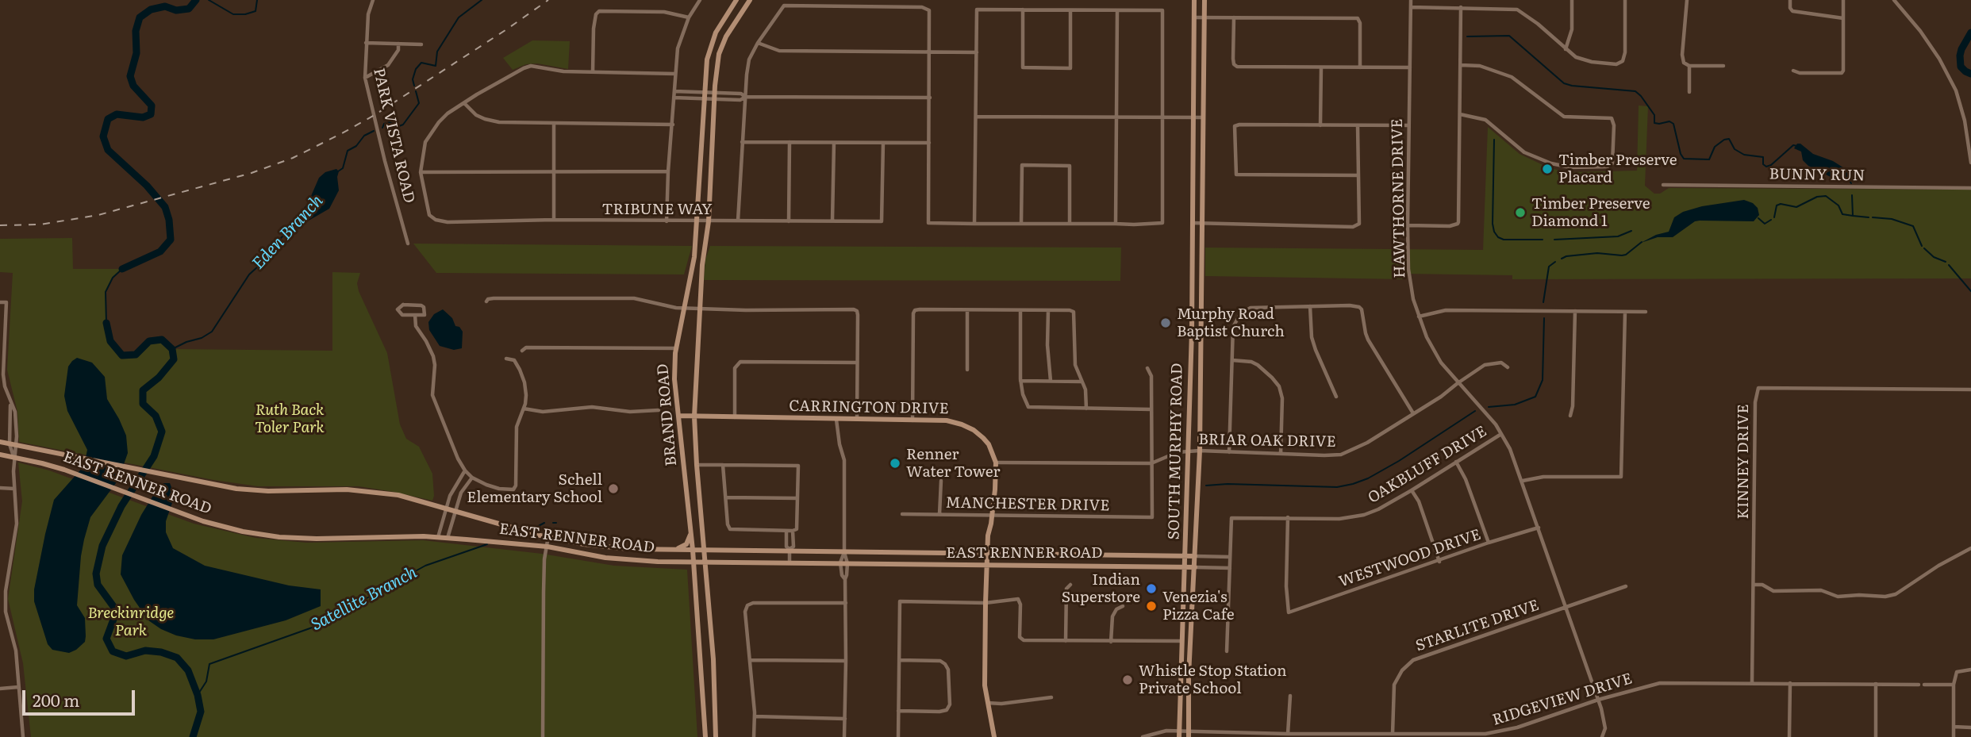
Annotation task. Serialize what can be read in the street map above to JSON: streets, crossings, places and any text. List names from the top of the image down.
{
  "streets": {
    "main road": [
      "CARRINGTON DRIVE",
      "BRAND ROAD",
      "SOUTH MURPHY ROAD",
      "EAST RENNER ROAD"
    ],
    "street": [
      "PARK VISTA ROAD",
      "BUNNY RUN",
      "HAWTHORNE DRIVE",
      "TRIBUNE WAY",
      "BRIAR OAK DRIVE",
      "KINNEY DRIVE",
      "OAKBLUFF DRIVE",
      "MANCHESTER DRIVE",
      "WESTWOOD DRIVE",
      "STARLITE DRIVE",
      "RIDGEVIEW DRIVE"
    ]
  },
  "crossings": [
    ["HAWTHORNE DRIVE", "BRIAR OAK DRIVE"],
    ["HAWTHORNE DRIVE", "OAKBLUFF DRIVE"],
    ["HAWTHORNE DRIVE", "WESTWOOD DRIVE"],
    ["HAWTHORNE DRIVE", "STARLITE DRIVE"],
    ["HAWTHORNE DRIVE", "RIDGEVIEW DRIVE"],
    ["TRIBUNE WAY", "BRAND ROAD"],
    ["CARRINGTON DRIVE", "BRAND ROAD"],
    ["BRAND ROAD", "EAST RENNER ROAD"],
    ["BRIAR OAK DRIVE", "SOUTH MURPHY ROAD"],
    ["BRIAR OAK DRIVE", "MANCHESTER DRIVE"],
    ["SOUTH MURPHY ROAD", "EAST RENNER ROAD"],
    ["SOUTH MURPHY ROAD", "RIDGEVIEW DRIVE"],
    ["KINNEY DRIVE", "RIDGEVIEW DRIVE"],
    ["OAKBLUFF DRIVE", "EAST RENNER ROAD"],
    ["OAKBLUFF DRIVE", "WESTWOOD DRIVE"],
    ["STARLITE DRIVE", "RIDGEVIEW DRIVE"]
  ],
  "water": ["Eden Branch", "Satellite Branch"],
  "parks": ["Ruth Back Toler Park", "Breckinridge Park"],
  "places": [
    "Timber Preserve Placard",
    "Timber Preserve Diamond 1",
    "Murphy Road Baptist Church",
    "Renner Water Tower",
    "Schell Elementary School",
    "Indian Superstore",
    "Venezia's Pizza Cafe",
    "Whistle Stop Station Private School"
  ],
  "scale_bar": "200 m"
}
